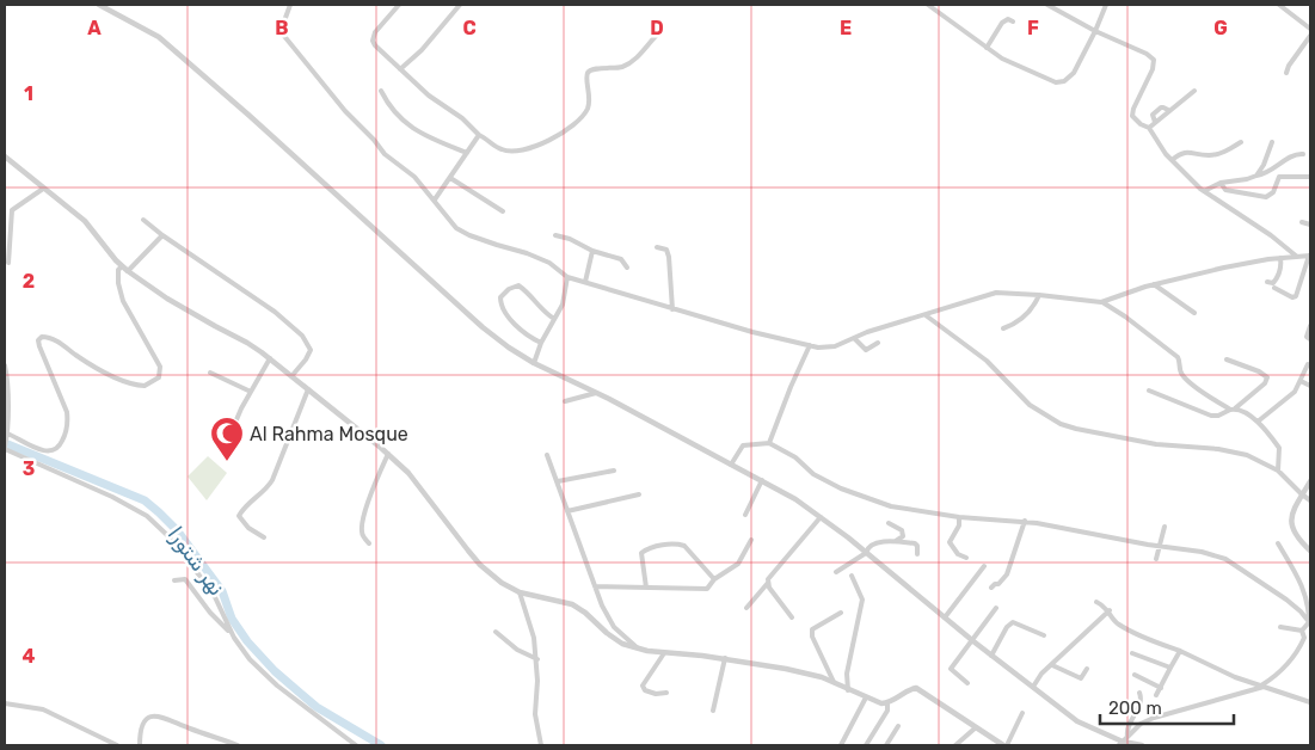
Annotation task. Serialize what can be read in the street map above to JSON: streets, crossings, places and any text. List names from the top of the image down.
{
  "water": ["نهر شتورا"],
  "places": {
    "mosque": ["Al Rahma Mosque"]
  },
  "scale_bar": "200 m",
  "grid": {
    "columns": [
      "A",
      "B",
      "C",
      "D",
      "E",
      "F",
      "G"
    ],
    "rows": [
      "1",
      "2",
      "3",
      "4"
    ]
  }
}
